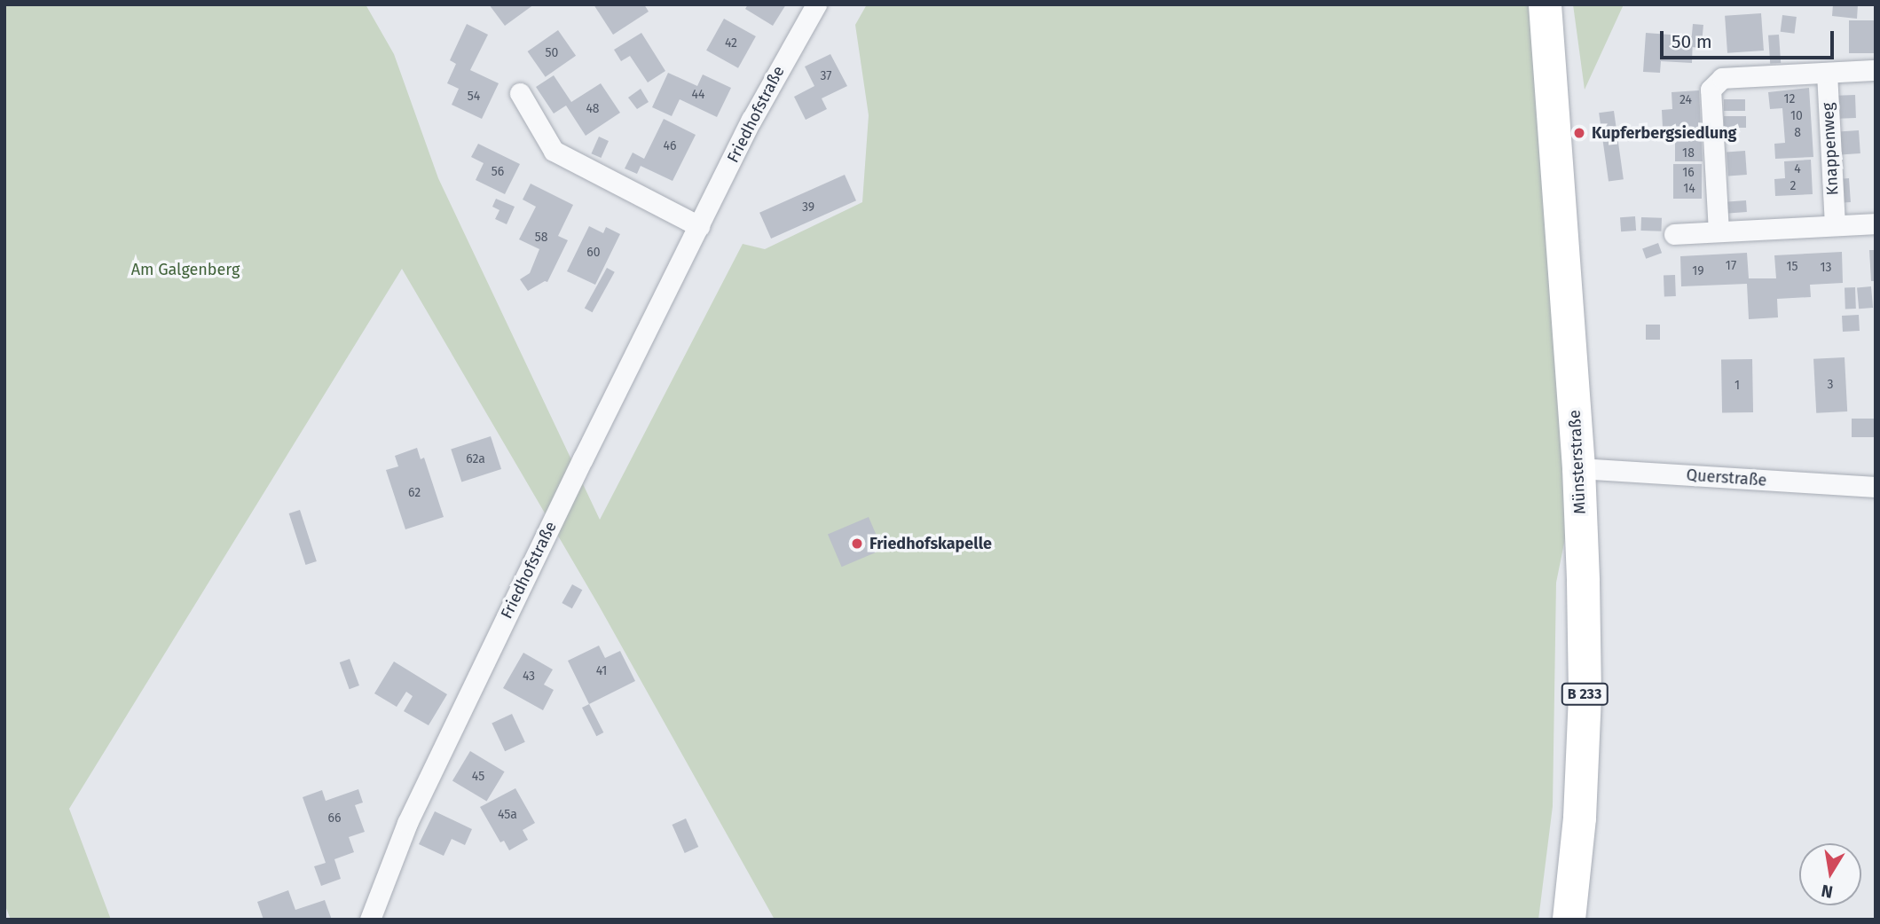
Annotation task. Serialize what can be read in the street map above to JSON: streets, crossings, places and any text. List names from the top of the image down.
{
  "streets": {
    "main road": ["Münsterstraße", "B 233"],
    "street": ["Friedhofstraße", "Knappenweg", "Querstraße"]
  },
  "crossings": [
    ["Münsterstraße", "Querstraße"]
  ],
  "parks": ["Am Galgenberg"],
  "places": ["Kupferbergsiedlung", "Friedhofskapelle"],
  "house_numbers": [
    "42",
    "50",
    "37",
    "44",
    "54",
    "12",
    "24",
    "48",
    "10",
    "8",
    "46",
    "18",
    "4",
    "56",
    "16",
    "2",
    "14",
    "39",
    "58",
    "60",
    "17",
    "15",
    "13",
    "19",
    "3",
    "1",
    "62a",
    "62",
    "41",
    "43",
    "45",
    "45a",
    "66"
  ],
  "scale_bar": "50 m",
  "north": "bottom"
}
